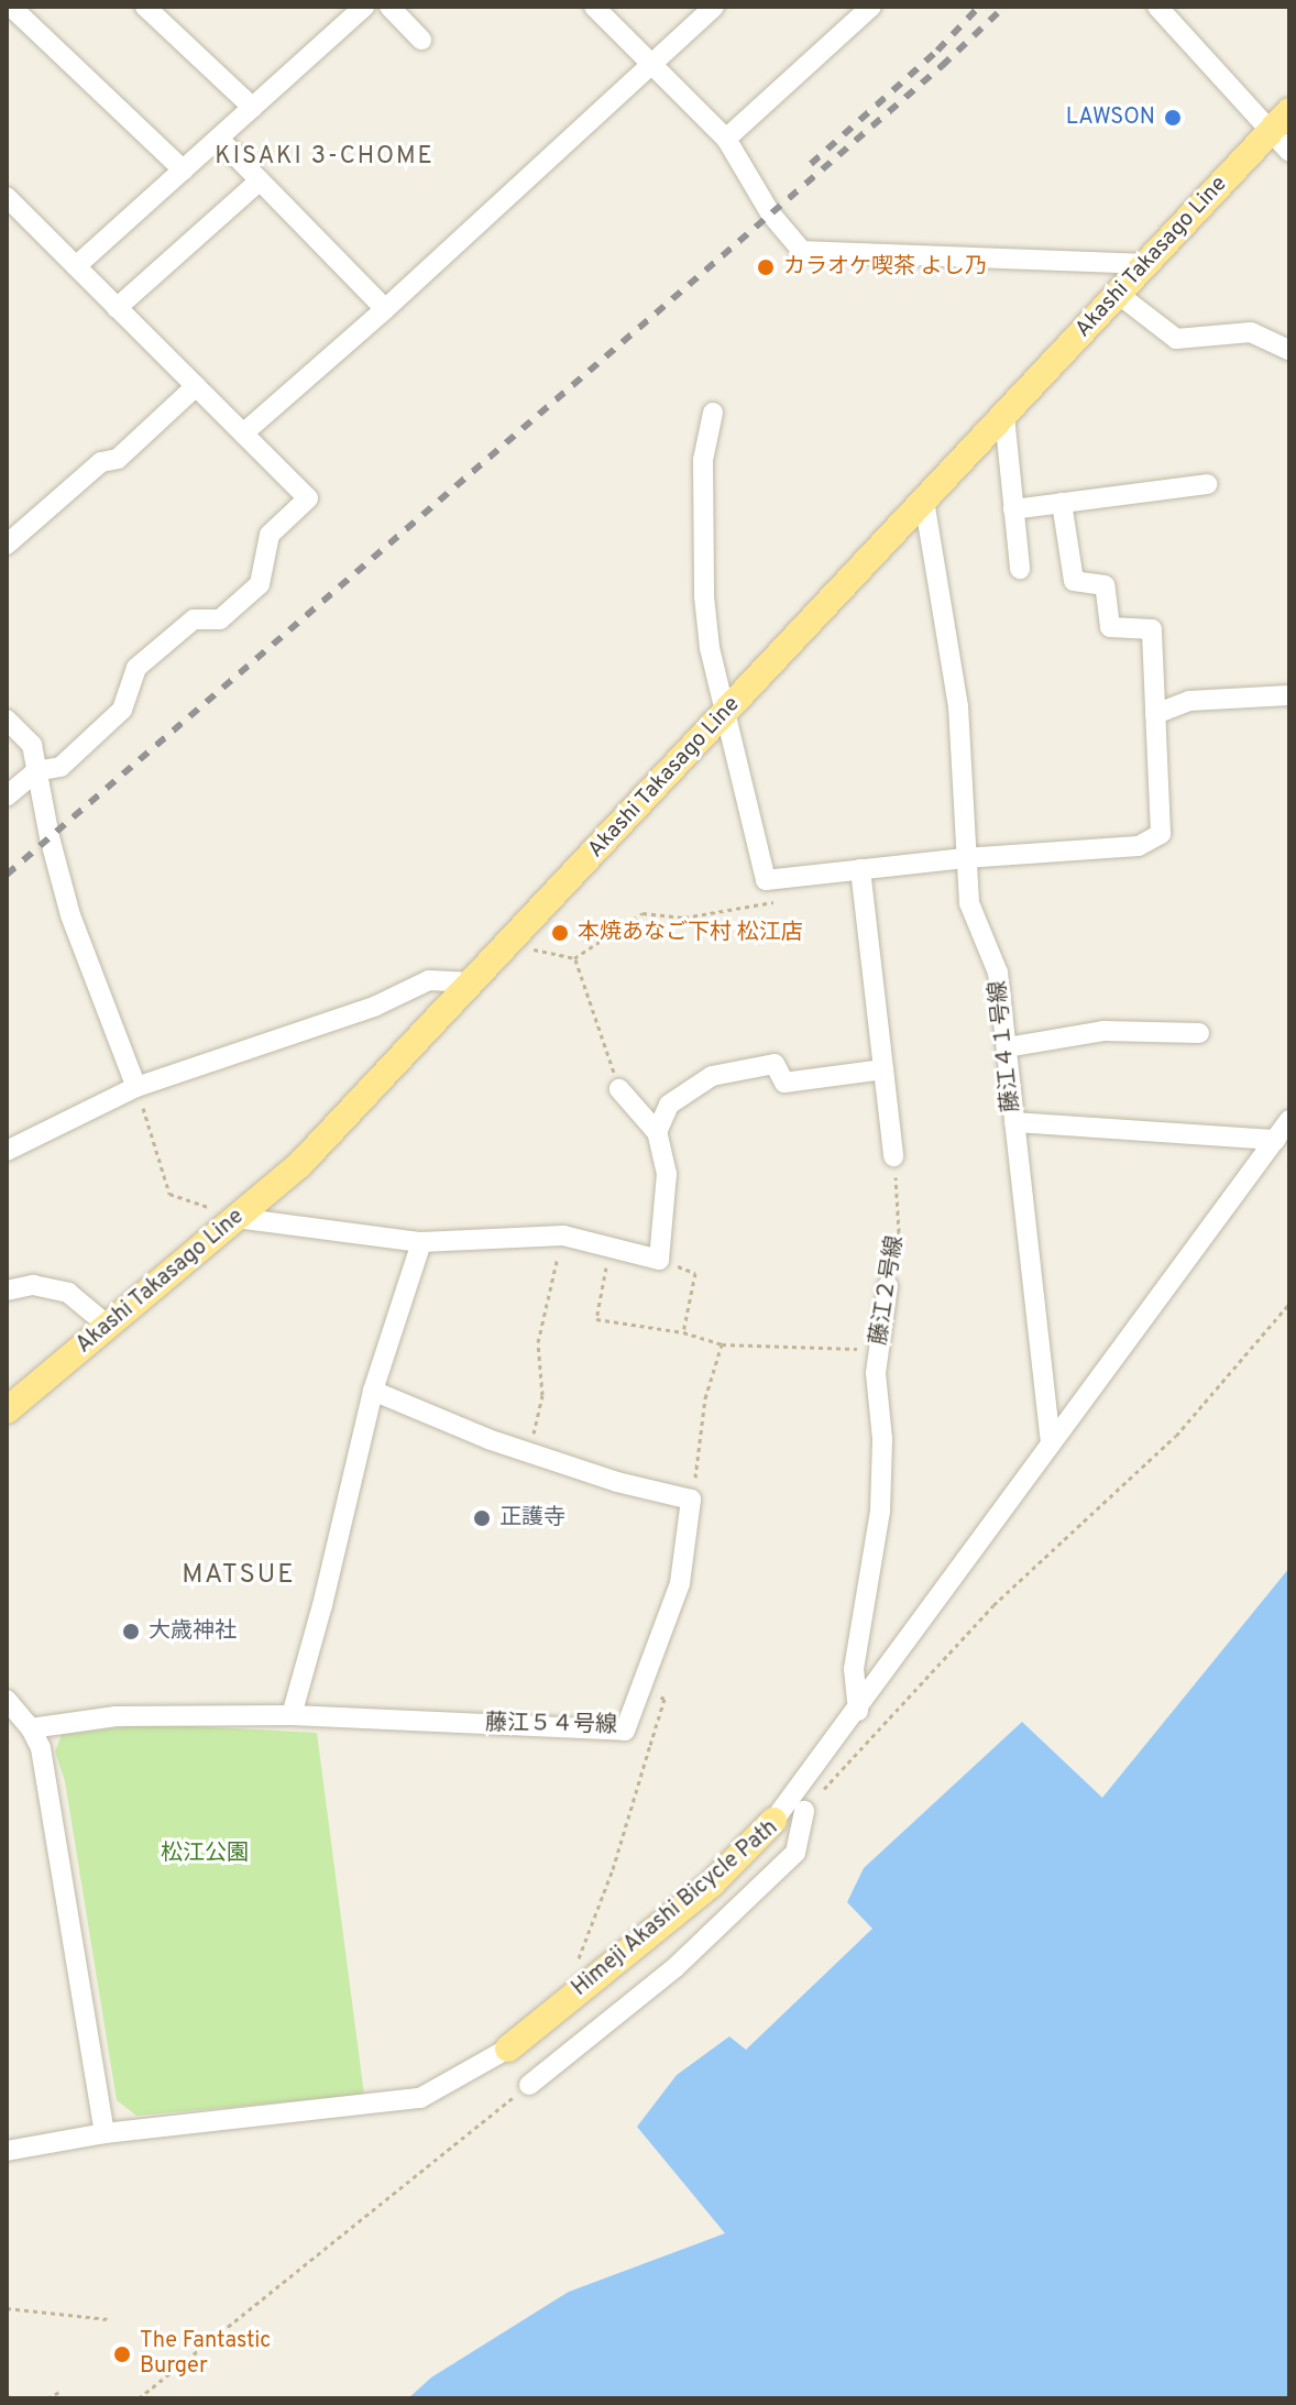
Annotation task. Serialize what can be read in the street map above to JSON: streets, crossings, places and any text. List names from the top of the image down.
{
  "streets": {
    "main road": ["Akashi Takasago Line", "Himeji Akashi Bicycle Path"],
    "street": ["藤江４１号線", "藤江２号線", "藤江５４号線"]
  },
  "crossings": [
    ["Akashi Takasago Line", "藤江４１号線"]
  ],
  "districts": ["KISAKI 3-CHOME", "MATSUE"],
  "parks": ["松江公園"],
  "places": [
    "LAWSON",
    "カラオケ喫茶 よし乃",
    "本焼あなご下村 松江店",
    "正護寺",
    "大歳神社",
    "The Fantastic Burger"
  ]
}
